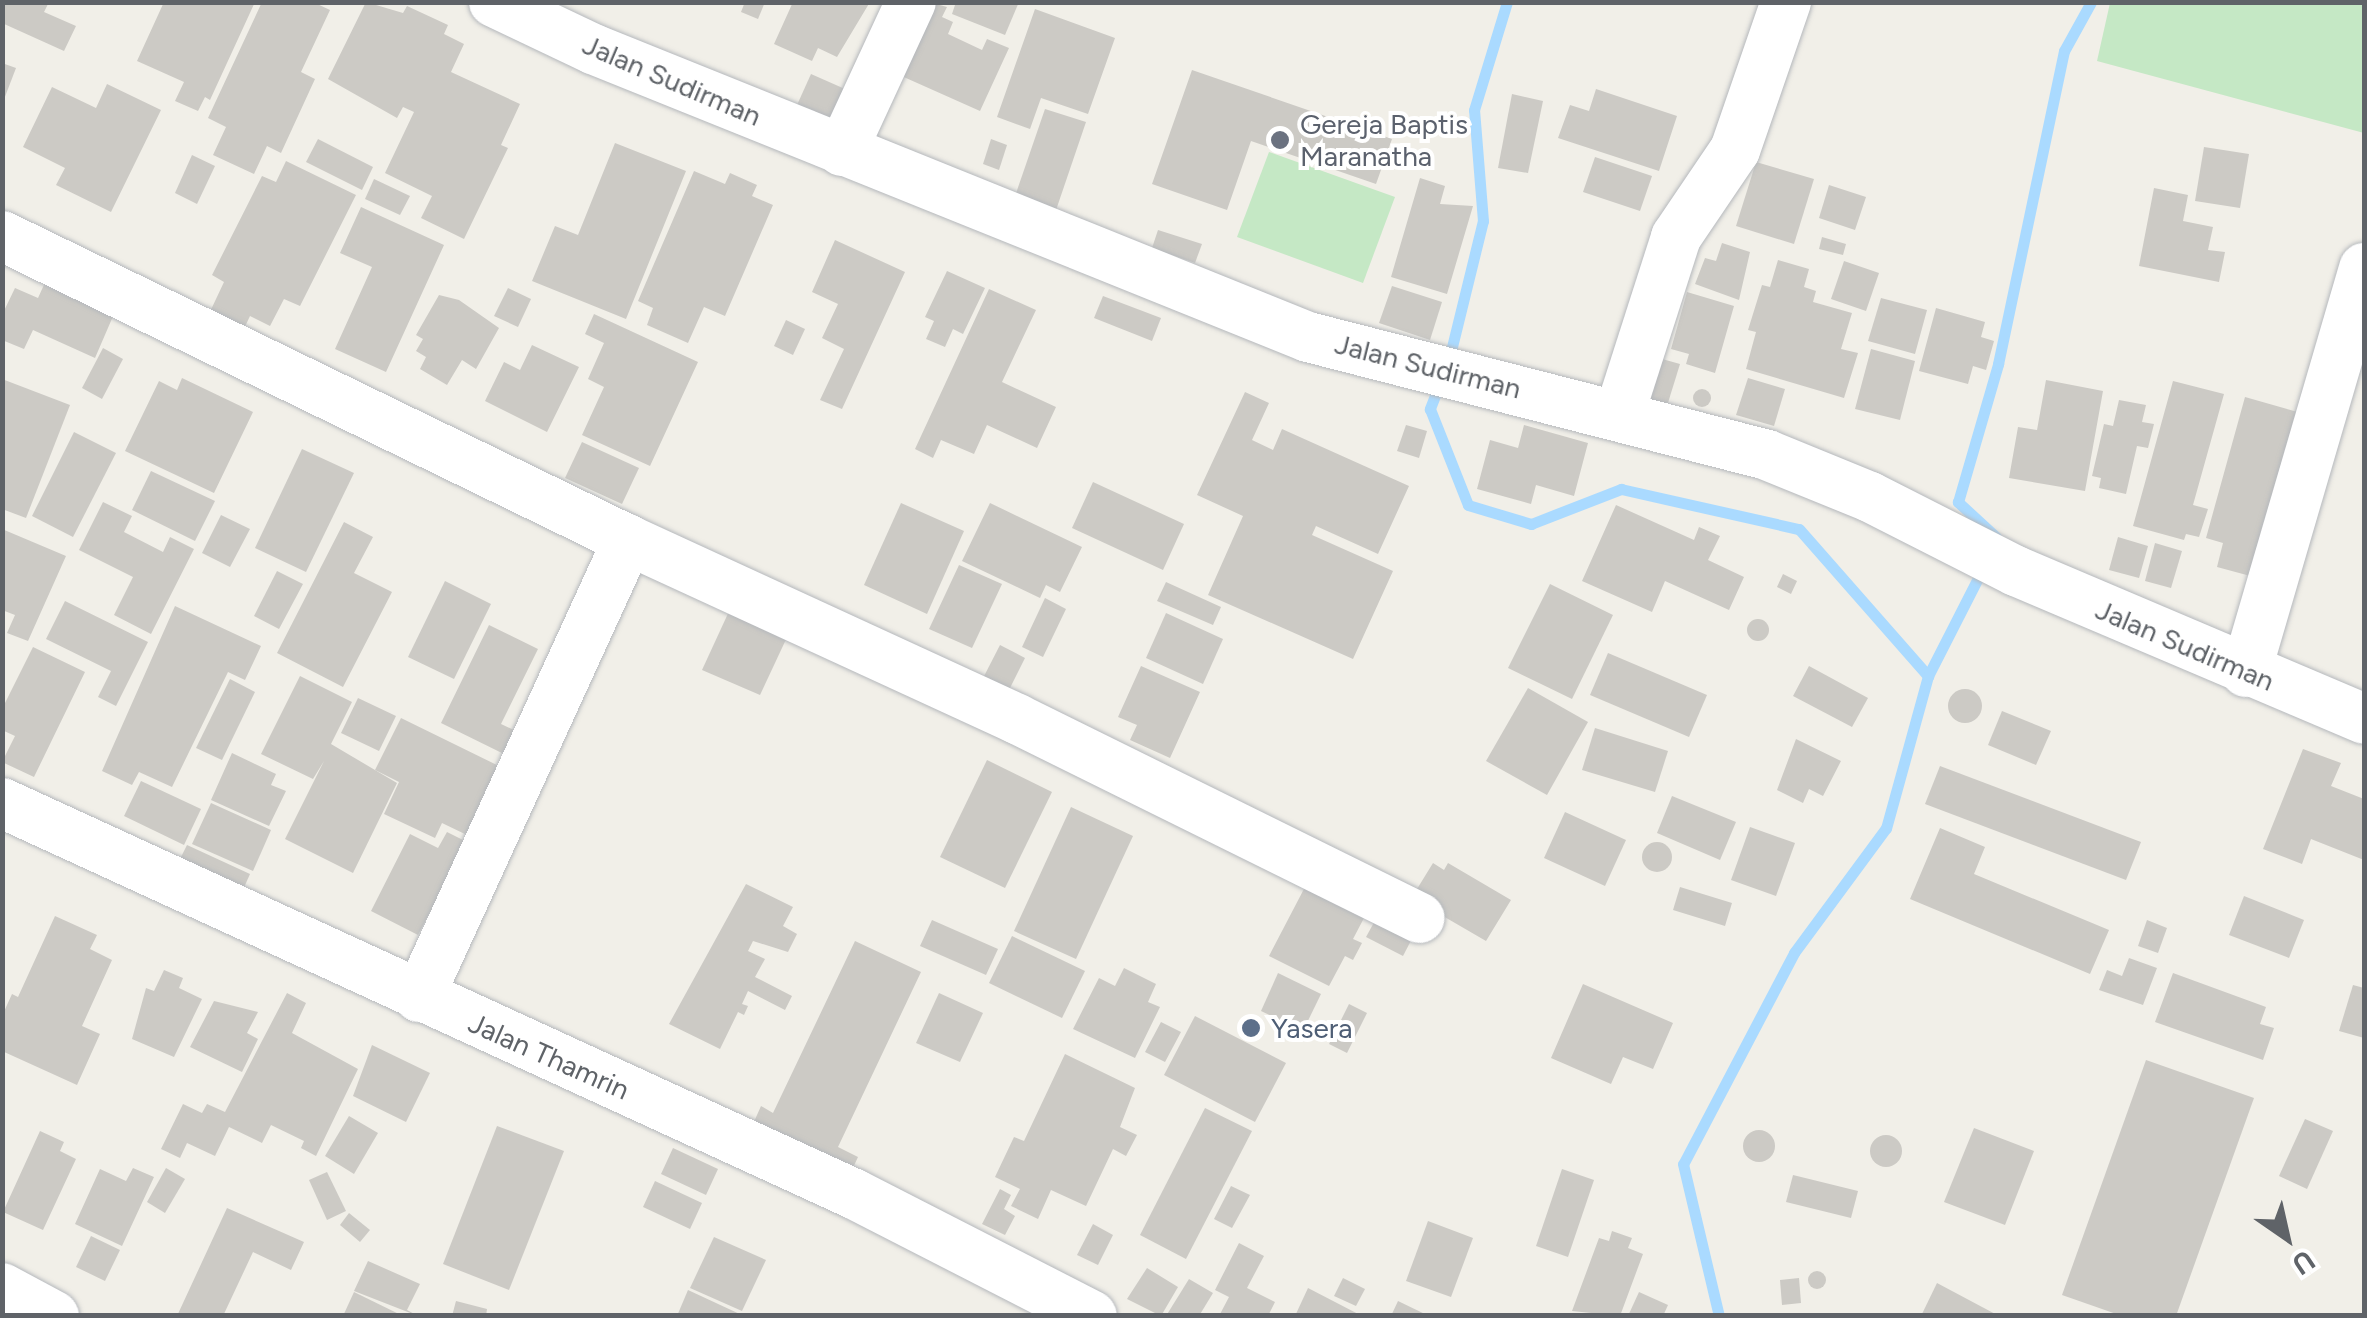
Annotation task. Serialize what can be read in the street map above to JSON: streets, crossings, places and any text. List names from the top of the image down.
{
  "streets": {
    "street": ["Jalan Sudirman", "Jalan Thamrin"]
  },
  "places": ["Gereja Baptis Maranatha", "Yasera"],
  "north": "bottom right"
}
